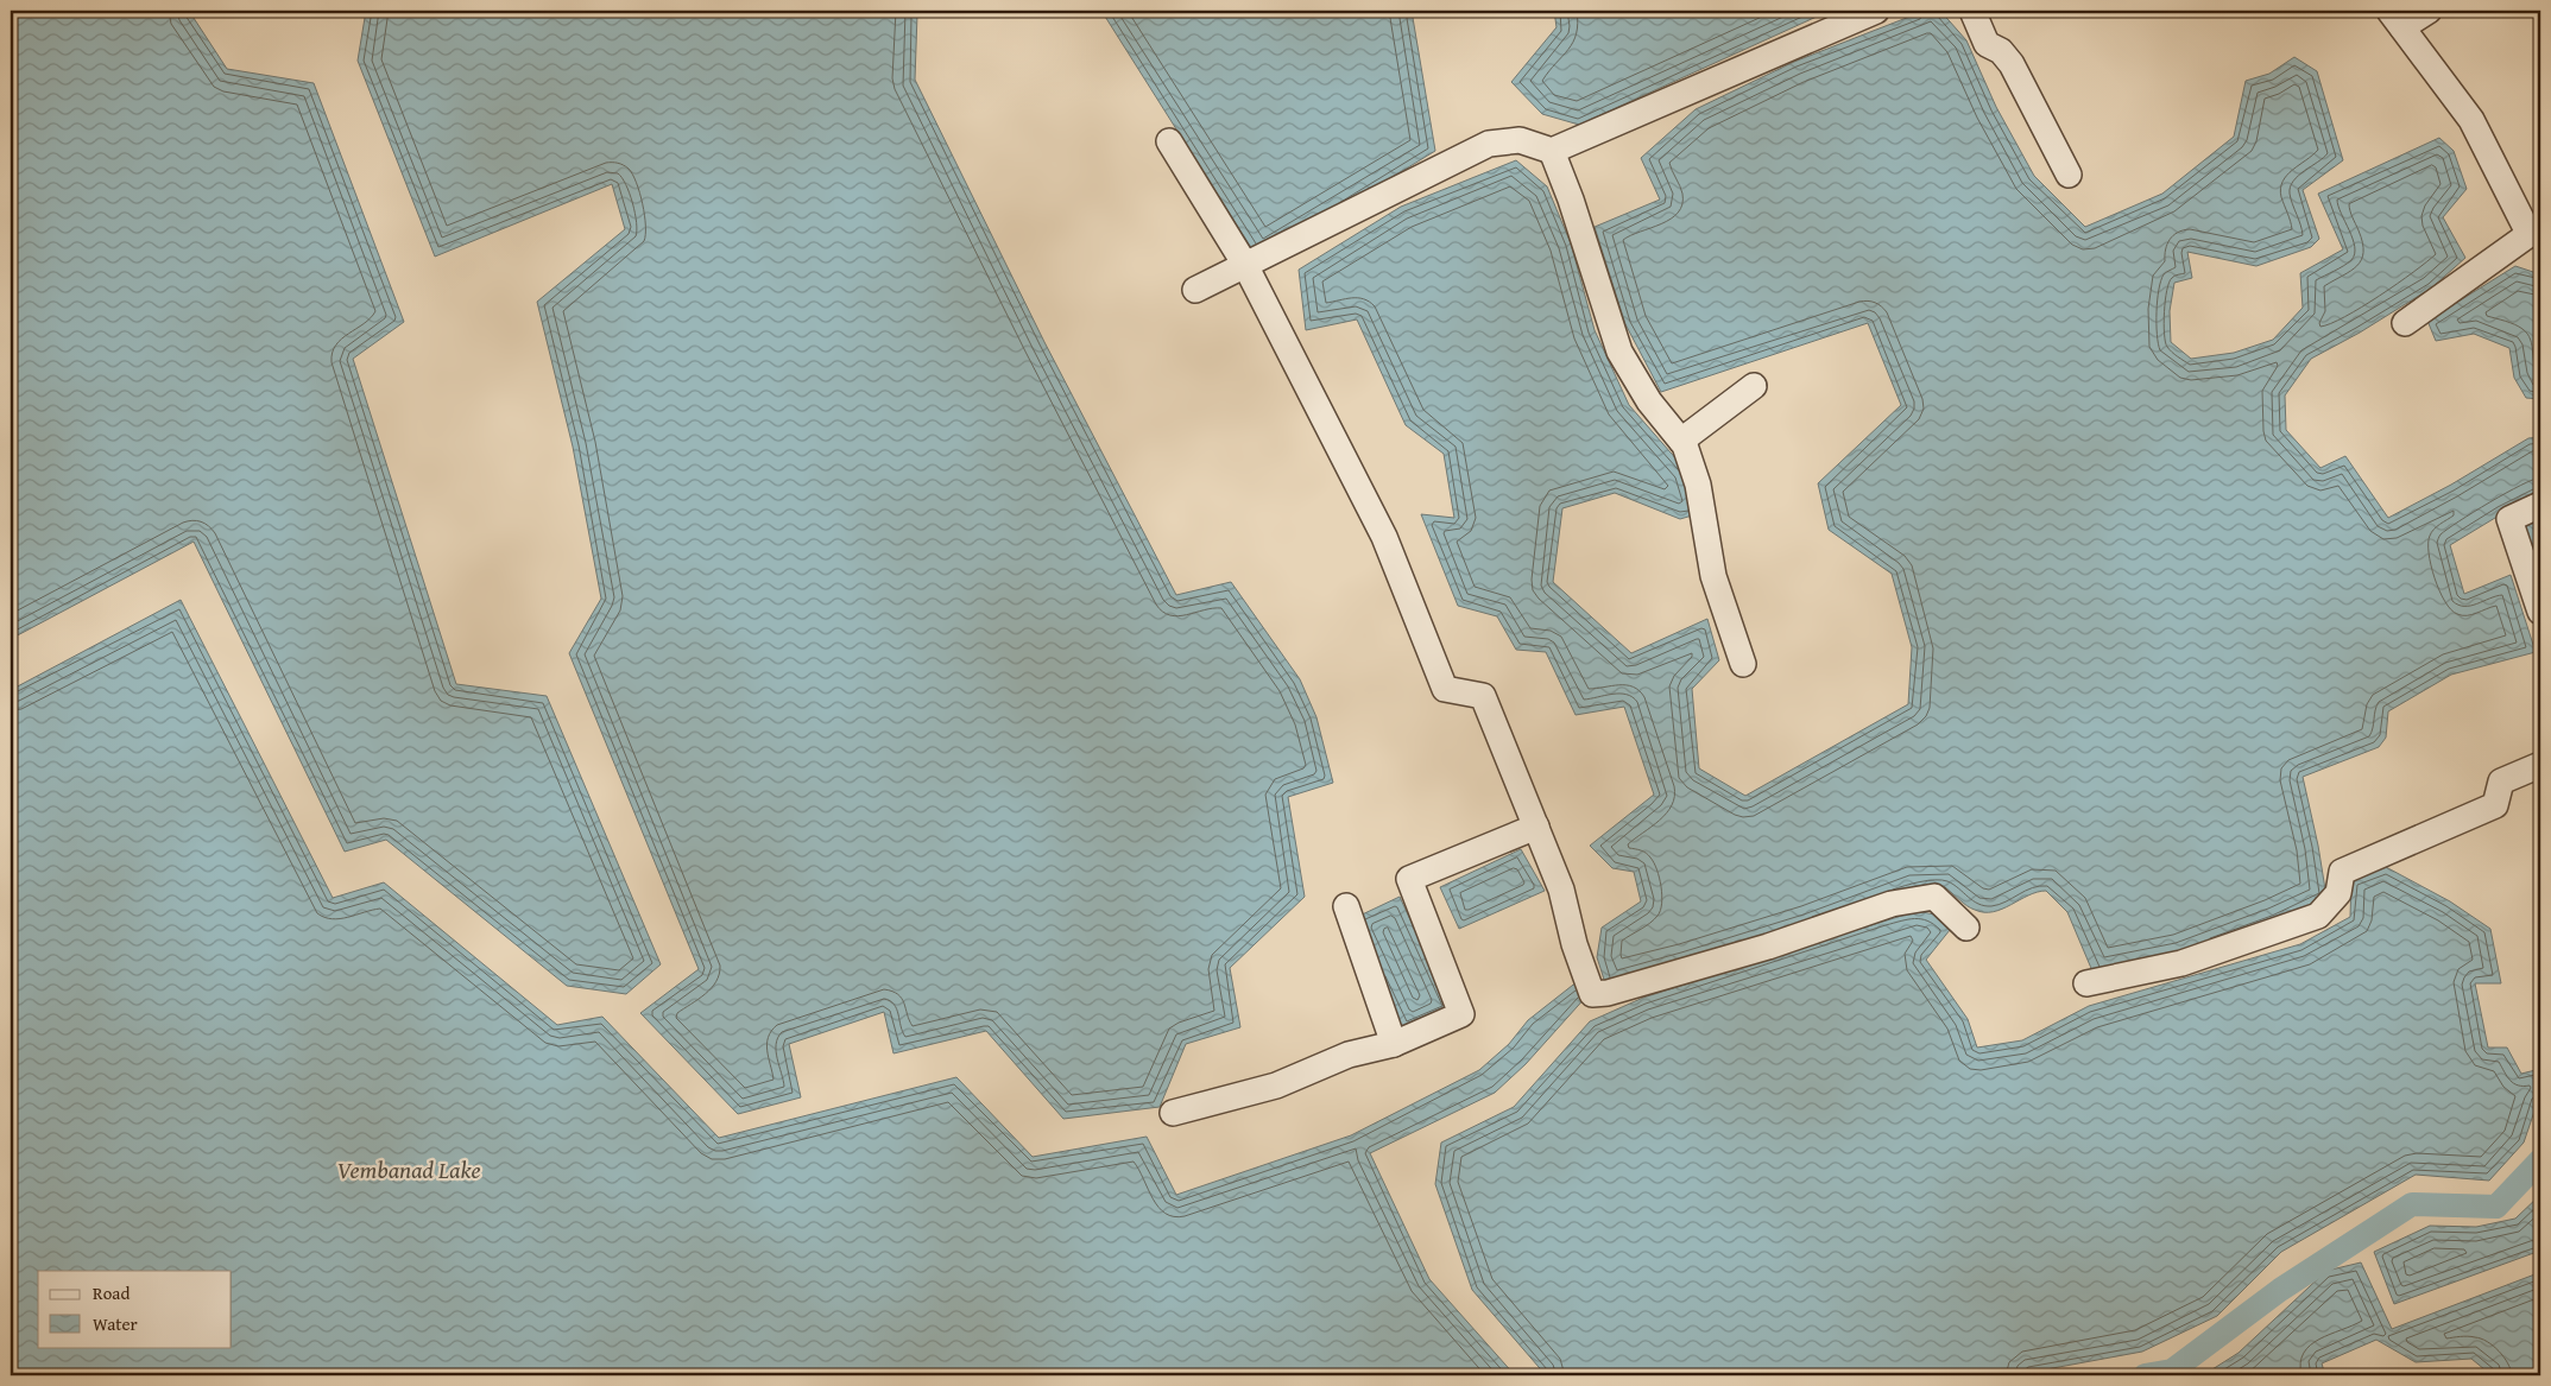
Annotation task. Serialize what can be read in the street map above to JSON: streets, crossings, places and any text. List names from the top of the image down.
{
  "water": ["Vembanad Lake"],
  "legend": ["Road", "Water"]
}
